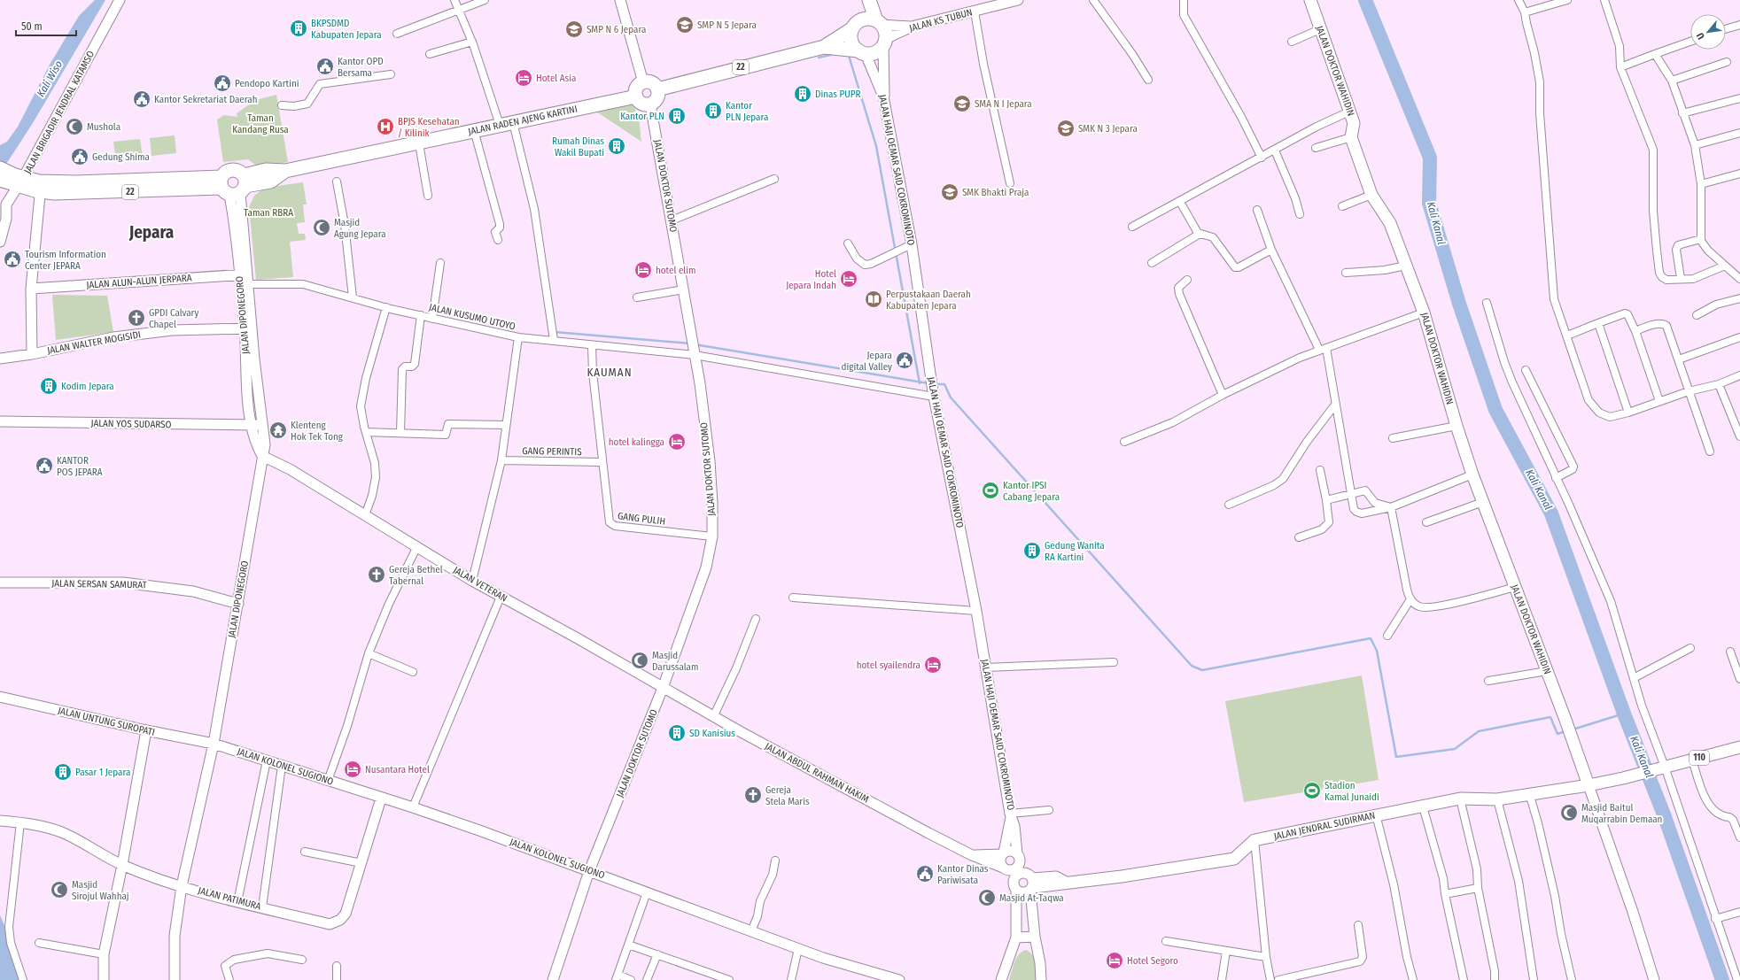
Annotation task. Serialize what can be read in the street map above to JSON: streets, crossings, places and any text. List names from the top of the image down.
{
  "streets": {
    "highway": ["22", "JALAN RADEN AJENG KARTINI"],
    "main road": ["JALAN DOKTOR WAHIDIN", "110", "JALAN JENDRAL SUDIRMAN"],
    "street": [
      "JALAN KS TUBUN",
      "JALAN BRIGADIR JENDRAL KATAMSO",
      "JALAN HAJI OEMAR SAID COKROMINOTO",
      "JALAN DOKTOR SUTOMO",
      "JALAN ALUN-ALUN JERPARA",
      "JALAN DIPONEGORO",
      "JALAN KUSUMO UTOYO",
      "JALAN WALTER MOGISIDI",
      "JALAN YOS SUDARSO",
      "GANG PERINTIS",
      "GANG PULIH",
      "JALAN SERSAN SAMURAT",
      "JALAN VETERAN",
      "JALAN UNTUNG SUROPATI",
      "JALAN KOLONEL SUGIONO",
      "JALAN ABDUL RAHMAN HAKIM",
      "JALAN PATIMURA"
    ]
  },
  "crossings": [
    ["JALAN KS TUBUN", "22"],
    ["JALAN KS TUBUN", "JALAN HAJI OEMAR SAID COKROMINOTO"],
    ["22", "JALAN BRIGADIR JENDRAL KATAMSO"],
    ["22", "JALAN RADEN AJENG KARTINI"],
    ["22", "JALAN HAJI OEMAR SAID COKROMINOTO"],
    ["22", "JALAN DOKTOR SUTOMO"],
    ["JALAN DOKTOR WAHIDIN", "JALAN JENDRAL SUDIRMAN"],
    ["JALAN BRIGADIR JENDRAL KATAMSO", "JALAN RADEN AJENG KARTINI"],
    ["JALAN RADEN AJENG KARTINI", "JALAN DOKTOR SUTOMO"],
    ["JALAN RADEN AJENG KARTINI", "JALAN DIPONEGORO"],
    ["JALAN HAJI OEMAR SAID COKROMINOTO", "JALAN KUSUMO UTOYO"],
    ["JALAN HAJI OEMAR SAID COKROMINOTO", "JALAN ABDUL RAHMAN HAKIM"],
    ["JALAN DOKTOR SUTOMO", "JALAN KUSUMO UTOYO"],
    ["JALAN DOKTOR SUTOMO", "GANG PULIH"],
    ["JALAN DOKTOR SUTOMO", "JALAN VETERAN"],
    ["JALAN DOKTOR SUTOMO", "JALAN KOLONEL SUGIONO"],
    ["JALAN DOKTOR SUTOMO", "JALAN ABDUL RAHMAN HAKIM"],
    ["JALAN ALUN-ALUN JERPARA", "JALAN DIPONEGORO"],
    ["JALAN DIPONEGORO", "JALAN KUSUMO UTOYO"],
    ["JALAN DIPONEGORO", "JALAN WALTER MOGISIDI"],
    ["JALAN DIPONEGORO", "JALAN YOS SUDARSO"],
    ["JALAN DIPONEGORO", "JALAN SERSAN SAMURAT"],
    ["JALAN DIPONEGORO", "JALAN VETERAN"],
    ["JALAN DIPONEGORO", "JALAN UNTUNG SUROPATI"],
    ["JALAN DIPONEGORO", "JALAN KOLONEL SUGIONO"],
    ["JALAN DIPONEGORO", "JALAN PATIMURA"],
    ["GANG PERINTIS", "GANG PULIH"],
    ["JALAN VETERAN", "JALAN ABDUL RAHMAN HAKIM"],
    ["JALAN UNTUNG SUROPATI", "JALAN KOLONEL SUGIONO"],
    ["110", "JALAN JENDRAL SUDIRMAN"],
    ["JALAN KOLONEL SUGIONO", "JALAN PATIMURA"]
  ],
  "districts": ["Jepara", "KAUMAN"],
  "water": ["Kali Wiso", "Kali Kanal"],
  "parks": ["Taman Kandang Rusa", "Taman RBRA"],
  "places": {
    "school or university": [
      "SMP N 5 Jepara",
      "SMP N 6 Jepara",
      "SMA N I Jepara",
      "SMK N 3 Jepara",
      "SMK Bhakti Praja"
    ],
    "building": [
      "BKPSDMD Kabupaten Jepara",
      "Dinas PUPR",
      "Kantor PLN Jepara",
      "Kantor PLN",
      "Rumah Dinas Wakil Bupati",
      "Kodim Jepara",
      "Gedung Wanita RA Kartini",
      "SD Kanisius",
      "Pasar 1 Jepara"
    ],
    "public building": [
      "Kantor OPD Bersama",
      "Pendopo Kartini",
      "Kantor Sekretariat Daerah",
      "Gedung Shima",
      "Tourism Information Center JEPARA",
      "Jepara digital Valley",
      "KANTOR POS JEPARA",
      "Kantor Dinas Pariwisata"
    ],
    "hotel": [
      "Hotel Asia",
      "hotel elim",
      "Hotel Jepara Indah",
      "hotel kalingga",
      "hotel syailendra",
      "Nusantara Hotel",
      "Hotel Segoro"
    ],
    "mosque": [
      "Mushola",
      "Masjid Agung Jepara",
      "Masjid Darussalam",
      "Masjid Baitul Muqarrabin Demaan",
      "Masjid Sirojul Wahhaj",
      "Masjid At-Taqwa"
    ],
    "hospital": ["BPJS Kesehatan / Kilinik"],
    "library": ["Perpustakaan Daerah Kabupaten Jepara"],
    "church": ["GPDI Calvary Chapel", "Gereja Bethel Tabernal", "Gereja Stela Maris"],
    "temple": ["Klenteng Hok Tek Tong"],
    "sports": ["Kantor IPSI Cabang Jepara", "Stadion Kamal Junaidi"]
  },
  "scale_bar": "50 m",
  "north": "bottom left"
}
